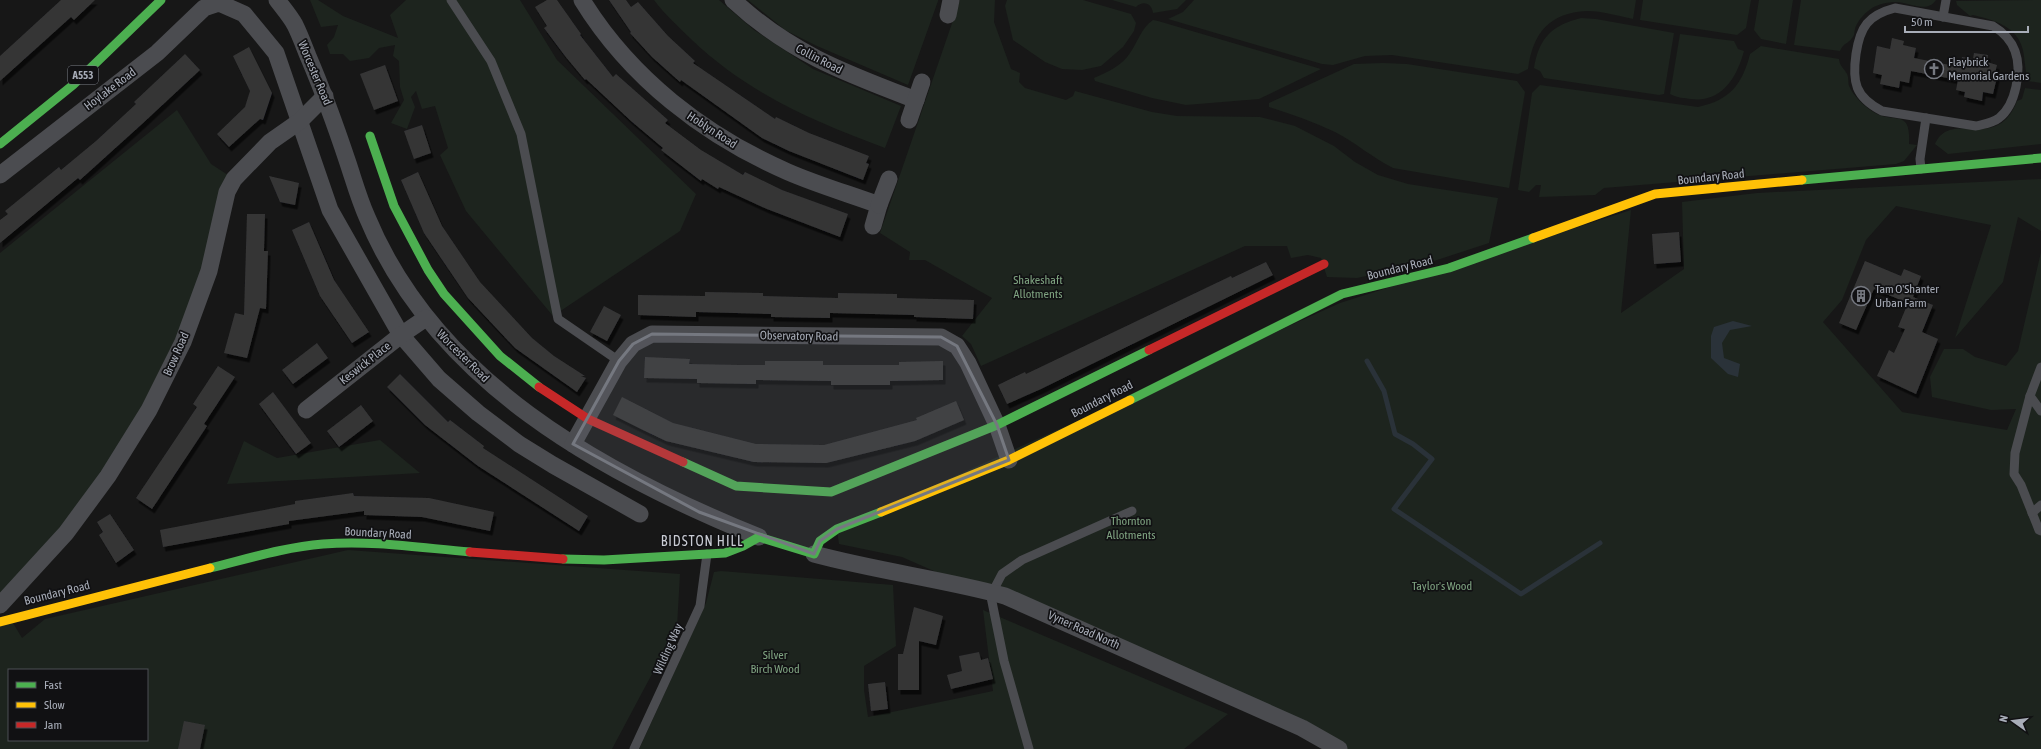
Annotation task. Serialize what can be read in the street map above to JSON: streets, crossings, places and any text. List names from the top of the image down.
{
  "streets": {
    "main road": ["Worcester Road", "A553", "Boundary Road"],
    "street": [
      "Collin Road",
      "Hoylake Road",
      "Hoblyn Road",
      "Observatory Road",
      "Brow Road",
      "Keswick Place",
      "Vyner Road North"
    ],
    "lane": ["Wilding Way"]
  },
  "crossings": [
    ["Worcester Road", "Boundary Road"],
    ["Worcester Road", "Observatory Road"],
    ["Worcester Road", "Brow Road"],
    ["Worcester Road", "Keswick Place"],
    ["Worcester Road", "Vyner Road North"],
    ["Hoylake Road", "Brow Road"],
    ["Boundary Road", "Observatory Road"],
    ["Boundary Road", "Vyner Road North"],
    ["Boundary Road", "Wilding Way"]
  ],
  "districts": ["BIDSTON HILL"],
  "parks": [
    "Shakeshaft Allotments",
    "Thornton Allotments",
    "Taylor's Wood",
    "Silver Birch Wood"
  ],
  "places": {
    "church": ["Flaybrick Memorial Gardens"],
    "building": ["Tam O'Shanter Urban Farm"]
  },
  "legend": ["Fast", "Slow", "Jam"],
  "scale_bar": "50 m",
  "north": "left"
}
